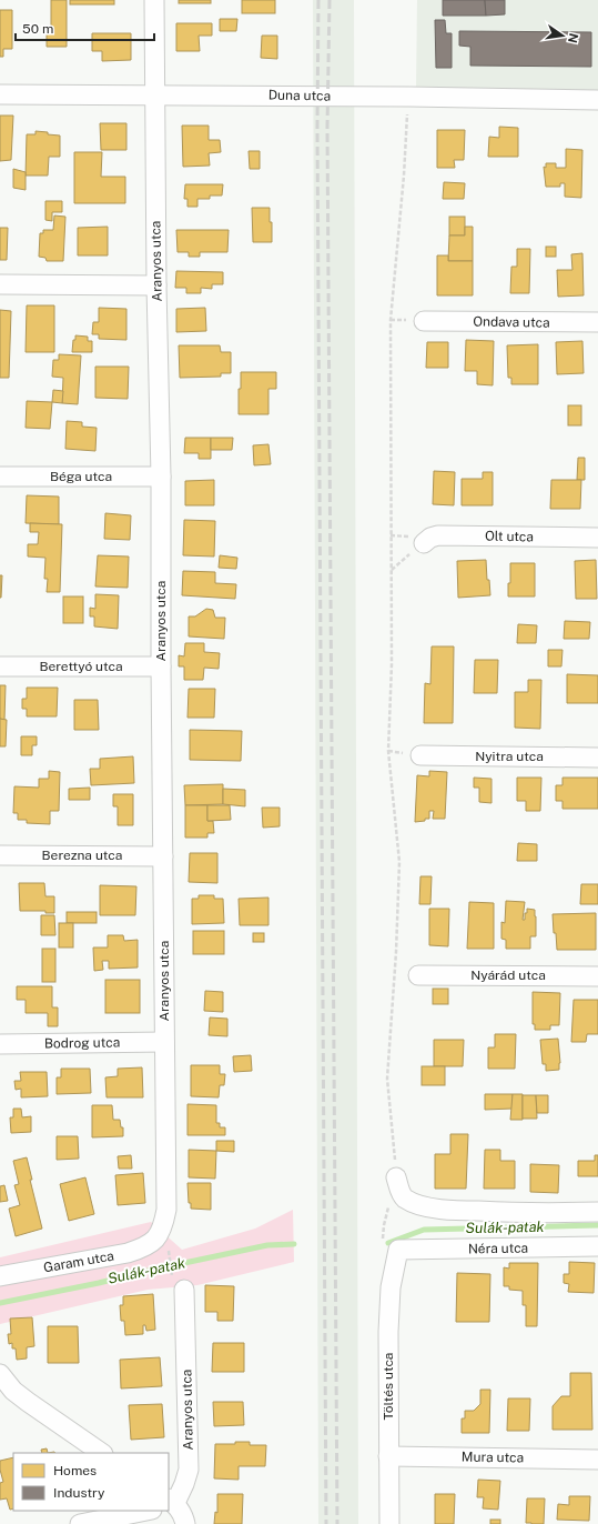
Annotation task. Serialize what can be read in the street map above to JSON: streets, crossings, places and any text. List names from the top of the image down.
{
  "streets": {
    "street": [
      "Duna utca",
      "Aranyos utca",
      "Ondava utca",
      "Béga utca",
      "Olt utca",
      "Berettyó utca",
      "Nyitra utca",
      "Berezna utca",
      "Nyárád utca",
      "Bodrog utca",
      "Néra utca",
      "Garam utca",
      "Töltés utca",
      "Mura utca"
    ]
  },
  "crossings": [
    ["Duna utca", "Aranyos utca"],
    ["Aranyos utca", "Béga utca"],
    ["Aranyos utca", "Berettyó utca"],
    ["Aranyos utca", "Berezna utca"],
    ["Aranyos utca", "Bodrog utca"],
    ["Aranyos utca", "Garam utca"],
    ["Néra utca", "Töltés utca"],
    ["Töltés utca", "Mura utca"]
  ],
  "water": ["Sulák-patak"],
  "legend": ["Homes", "Industry"],
  "scale_bar": "50 m",
  "north": "right"
}
